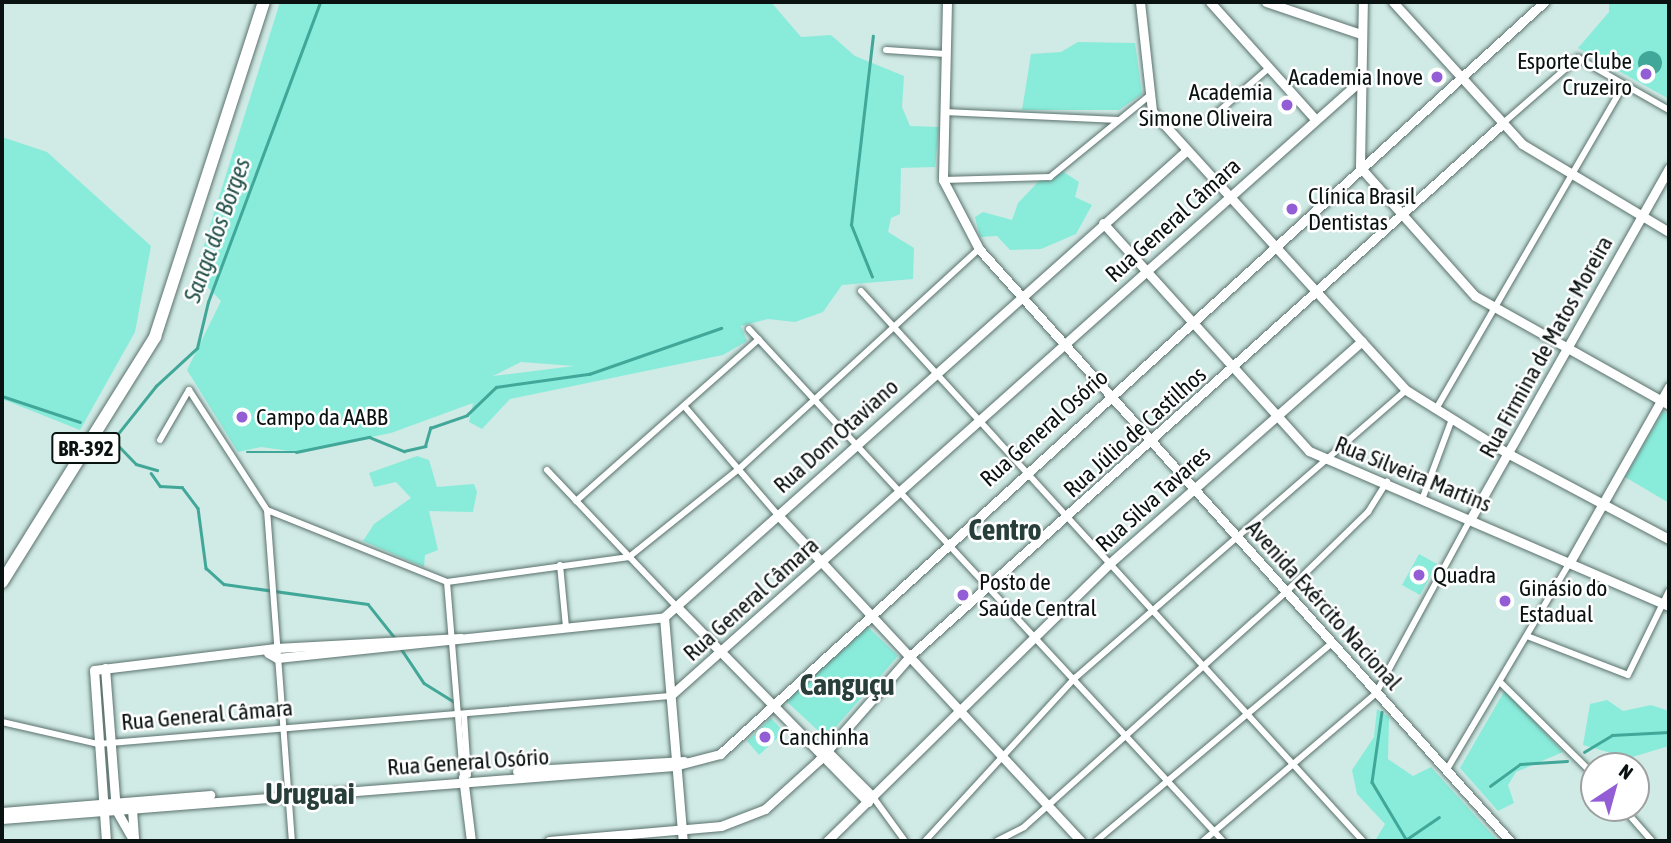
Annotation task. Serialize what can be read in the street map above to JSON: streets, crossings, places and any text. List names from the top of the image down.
{
  "streets": {
    "highway": ["BR-392"],
    "street": [
      "Rua General Câmara",
      "Rua Firmina de Matos Moreira",
      "Rua General Osório",
      "Rua Júlio de Castilhos",
      "Rua Dom Otaviano",
      "Rua Silveira Martins",
      "Rua Silva Tavares",
      "Avenida Exército Nacional"
    ]
  },
  "crossings": [
    ["Rua General Câmara", "Rua Silveira Martins"],
    ["Rua General Câmara", "Avenida Exército Nacional"],
    ["Rua Firmina de Matos Moreira", "Rua Silveira Martins"],
    ["Rua Firmina de Matos Moreira", "Avenida Exército Nacional"],
    ["Rua General Osório", "Rua Silveira Martins"],
    ["Rua General Osório", "Avenida Exército Nacional"],
    ["Rua Júlio de Castilhos", "Rua Silveira Martins"],
    ["Rua Júlio de Castilhos", "Avenida Exército Nacional"],
    ["Rua Dom Otaviano", "Rua Silveira Martins"],
    ["Rua Dom Otaviano", "Avenida Exército Nacional"],
    ["Rua Silveira Martins", "Rua Silva Tavares"],
    ["Rua Silva Tavares", "Avenida Exército Nacional"]
  ],
  "districts": ["Centro", "Canguçu", "Uruguai"],
  "water": ["Sanga dos Borges"],
  "places": [
    "Esporte Clube Cruzeiro",
    "Academia Inove",
    "Academia Simone Oliveira",
    "Clínica Brasil Dentistas",
    "Campo da AABB",
    "Quadra",
    "Posto de Saúde Central",
    "Ginásio do Estadual",
    "Canchinha"
  ],
  "north": "top right"
}
